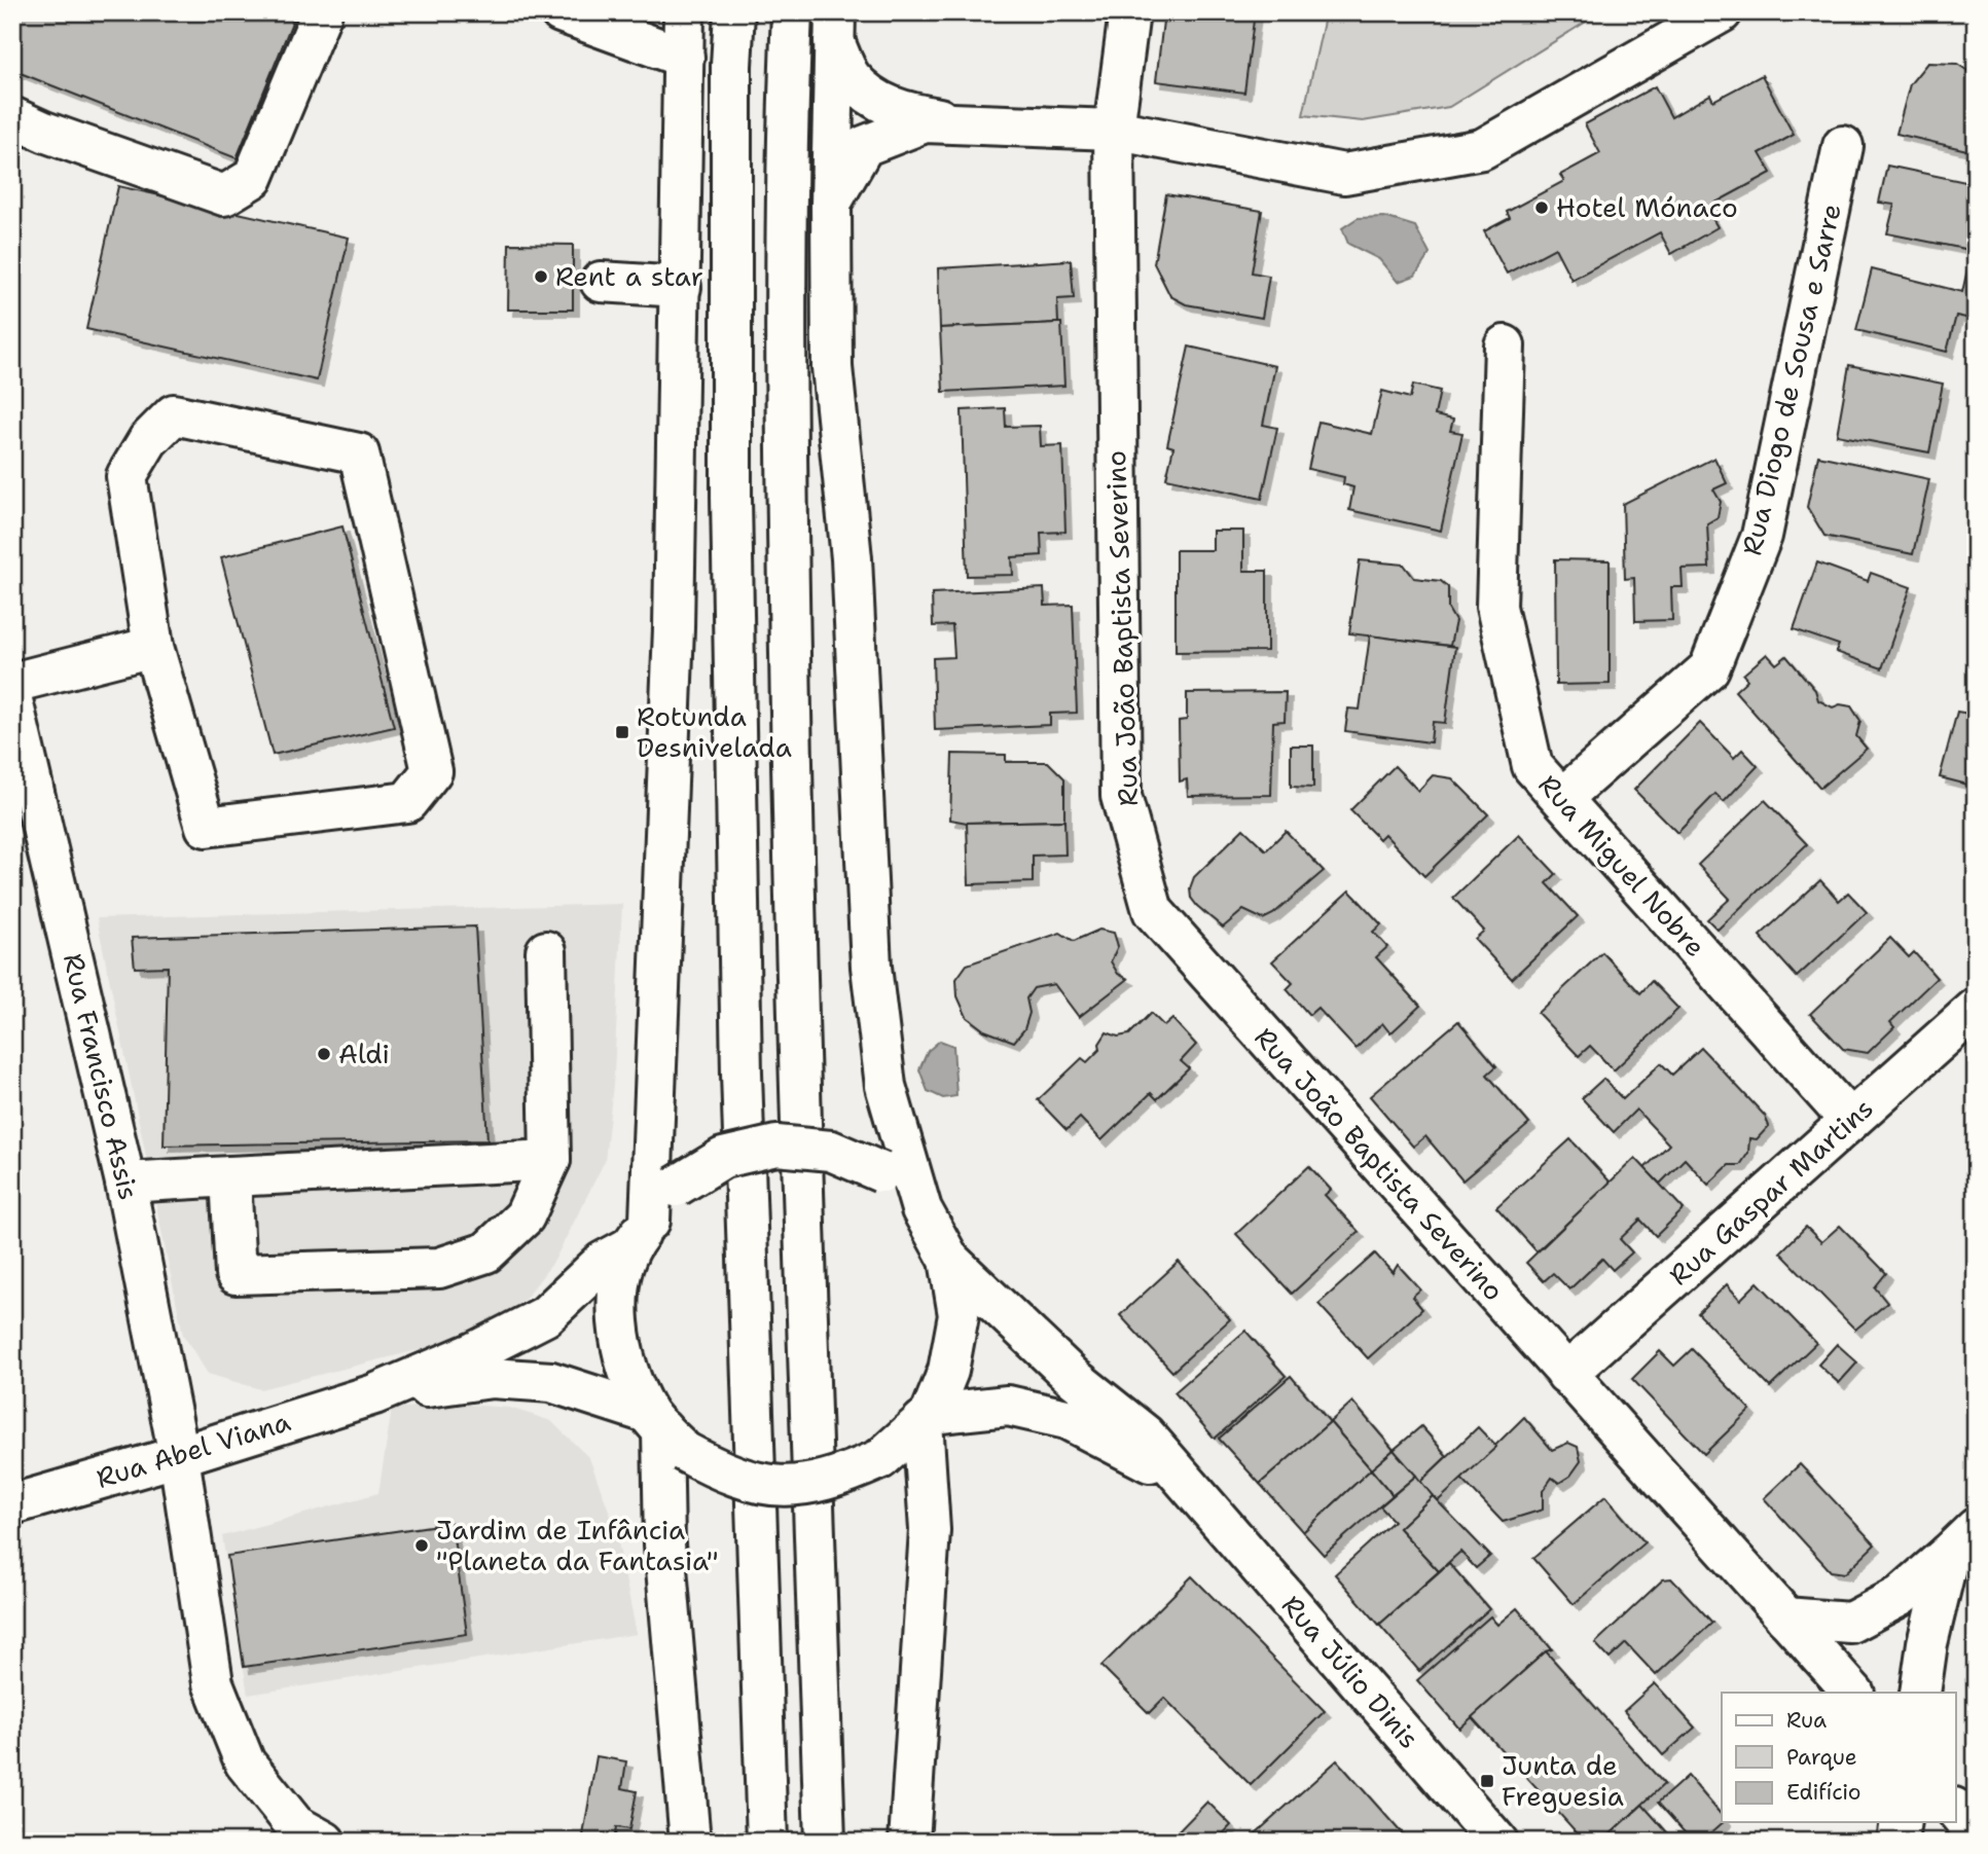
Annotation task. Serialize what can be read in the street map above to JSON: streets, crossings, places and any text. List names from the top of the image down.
{
  "streets": {
    "street": [
      "Rua Diogo de Sousa e Sarre",
      "Rua João Baptista Severino",
      "Rua Miguel Nobre",
      "Rua Francisco Assis",
      "Rua Gaspar Martins",
      "Rua Abel Viana",
      "Rua Júlio Dinis"
    ]
  },
  "crossings": [
    ["Rua Diogo de Sousa e Sarre", "Rua Miguel Nobre"],
    ["Rua João Baptista Severino", "Rua Gaspar Martins"],
    ["Rua Miguel Nobre", "Rua Gaspar Martins"],
    ["Rua Francisco Assis", "Rua Abel Viana"],
    ["Rua Abel Viana", "Rua Júlio Dinis"]
  ],
  "places": {
    "other": [
      "Hotel Mónaco",
      "Rent a star",
      "Aldi",
      "Jardim de Infância \"Planeta da Fantasia\""
    ],
    "transit": ["Rotunda Desnivelada", "Junta de Freguesia"]
  },
  "legend": ["Rua", "Parque", "Edifício"]
}
